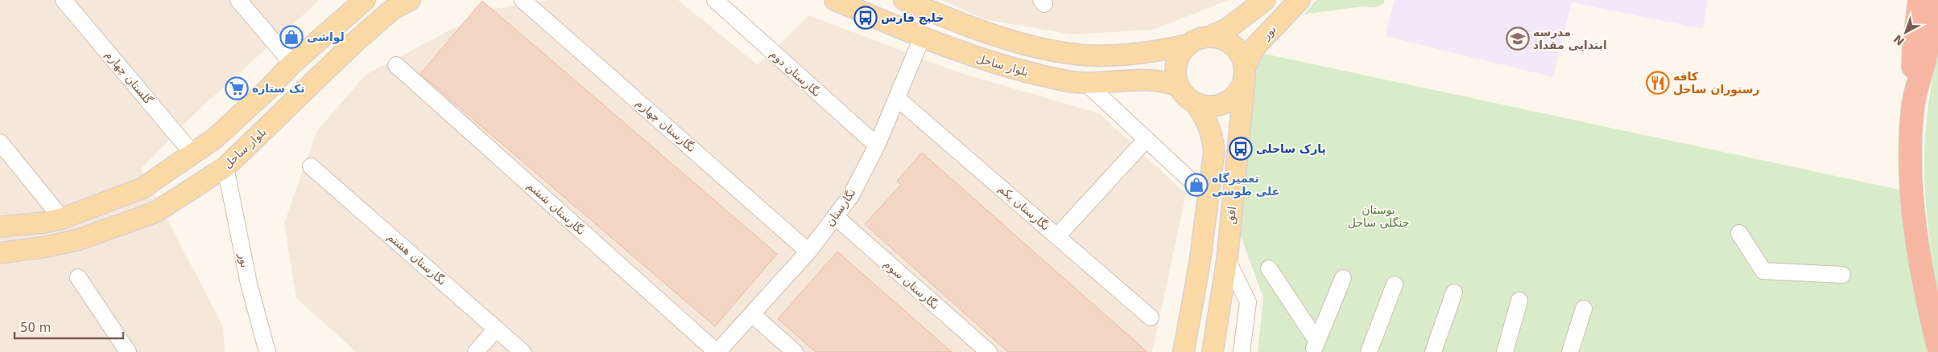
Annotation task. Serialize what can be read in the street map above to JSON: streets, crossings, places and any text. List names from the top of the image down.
{
  "streets": {
    "main road": ["نور", "بلوار ساحل", "افق"],
    "street": [
      "نگارستان دوم",
      "گلستان چهارم",
      "نگارستان چهارم",
      "نگارستان",
      "نگارستان یکم",
      "نگارستان ششم",
      "نگارستان هشتم",
      "نگارستان سوم"
    ]
  },
  "crossings": [
    ["نور", "بلوار ساحل"],
    ["نور", "افق"],
    ["بلوار ساحل", "نگارستان"],
    ["بلوار ساحل", "افق"],
    ["نگارستان دوم", "نگارستان"],
    ["نگارستان چهارم", "نگارستان"],
    ["نگارستان", "نگارستان یکم"],
    ["نگارستان", "نگارستان ششم"],
    ["نگارستان", "نگارستان سوم"]
  ],
  "parks": ["بوستان جنگلی ساحل"],
  "places": {
    "bus stop": ["خلیج فارس", "پارک ساحلی"],
    "shop": ["لواشی", "تعمیرگاه علی طوسی"],
    "school or university": ["مدرسه ابتدایی مقداد"],
    "restaurant": ["کافه رستوران ساحل"],
    "supermarket": ["تک ستاره"]
  },
  "scale_bar": "50 m",
  "north": "bottom left"
}
